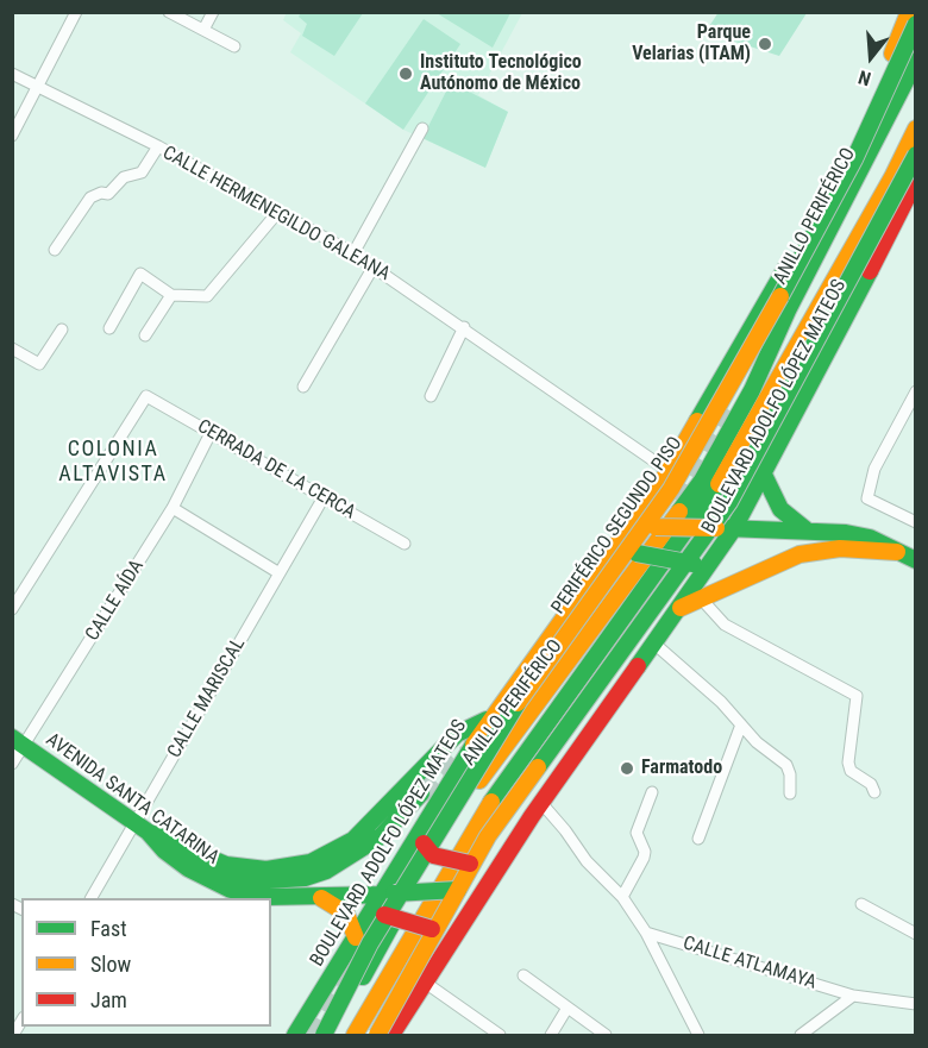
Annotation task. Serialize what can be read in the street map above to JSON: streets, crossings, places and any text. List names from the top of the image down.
{
  "streets": {
    "main road": [
      "ANILLO PERIFÉRICO",
      "BOULEVARD ADOLFO LÓPEZ MATEOS",
      "PERIFÉRICO SEGUNDO PISO",
      "AVENIDA SANTA CATARINA"
    ],
    "street": [
      "CALLE HERMENEGILDO GALEANA",
      "CERRADA DE LA CERCA",
      "CALLE AÍDA",
      "CALLE MARISCAL",
      "CALLE ATLAMAYA"
    ]
  },
  "crossings": [
    ["CALLE HERMENEGILDO GALEANA", "BOULEVARD ADOLFO LÓPEZ MATEOS"],
    ["BOULEVARD ADOLFO LÓPEZ MATEOS", "AVENIDA SANTA CATARINA"],
    ["CERRADA DE LA CERCA", "CALLE AÍDA"],
    ["CERRADA DE LA CERCA", "CALLE MARISCAL"],
    ["CALLE AÍDA", "AVENIDA SANTA CATARINA"],
    ["CALLE MARISCAL", "AVENIDA SANTA CATARINA"]
  ],
  "districts": ["COLONIA ALTAVISTA"],
  "places": ["Parque Velarias (ITAM)", "Instituto Tecnológico Autónomo de México", "Farmatodo"],
  "legend": ["Fast", "Slow", "Jam"],
  "north": "bottom"
}
